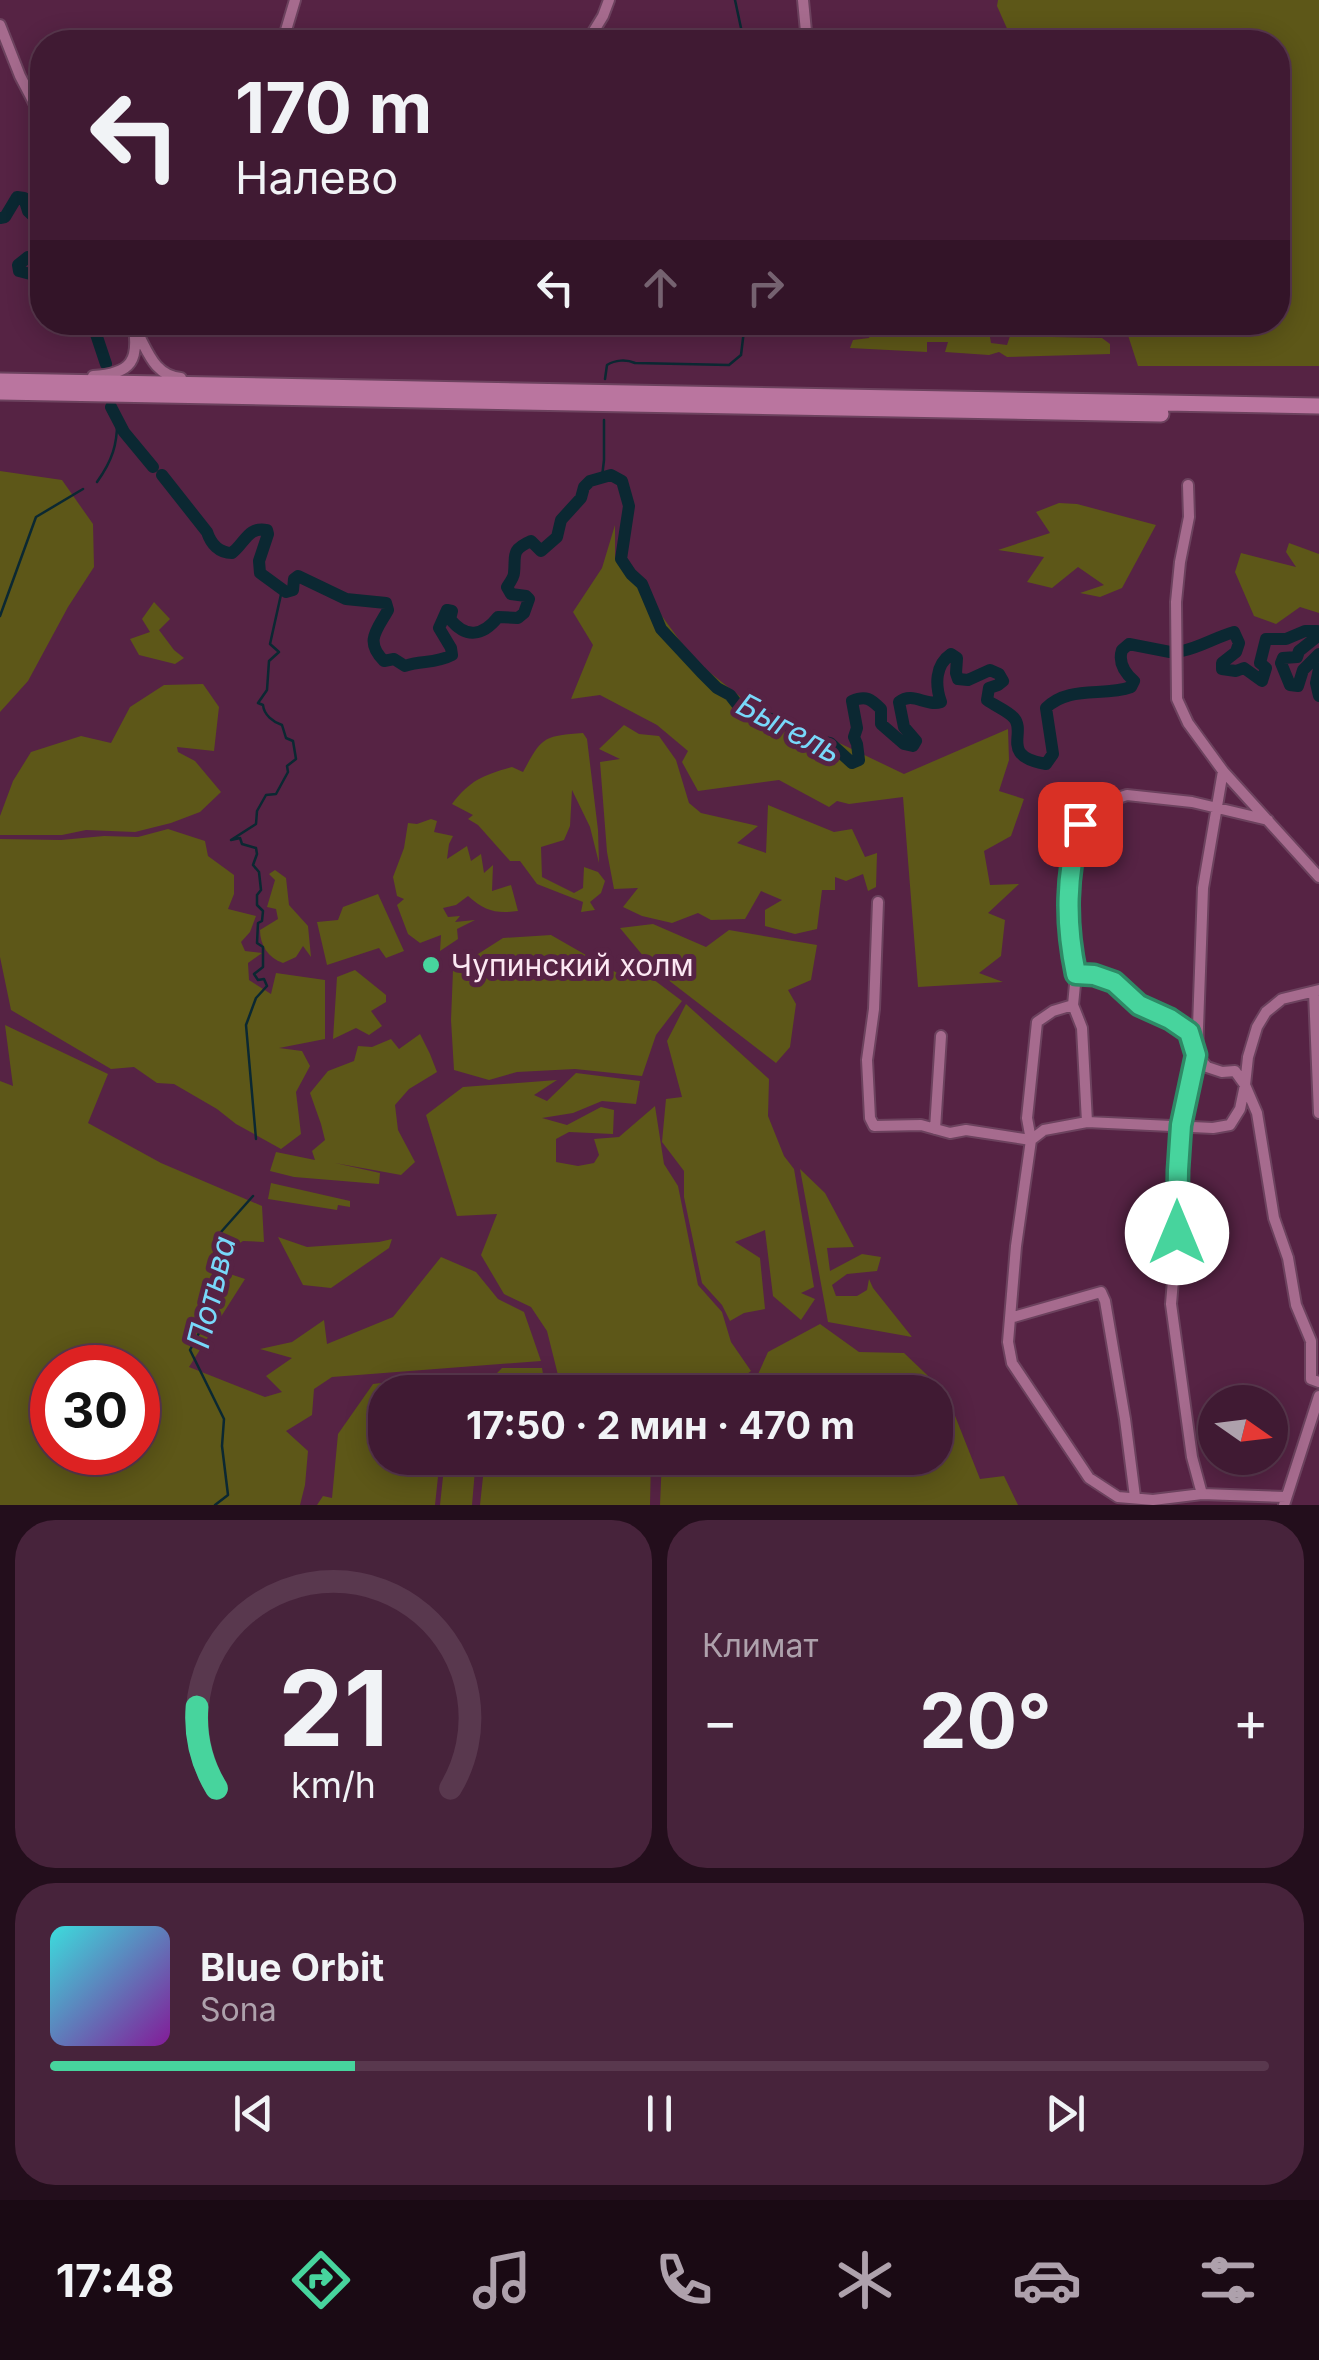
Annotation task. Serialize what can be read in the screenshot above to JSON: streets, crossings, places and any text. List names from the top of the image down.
{
  "water": ["Быгель", "Потьва"],
  "places": ["Чупинский холм"],
  "north": "right",
  "page": {
    "turn": ["170 m", "Налево"],
    "limit": "30",
    "trip": "17:50 · 2 мин · 470 m",
    "tile": "Климат",
    "heat": ["−", "20°", "+"],
    "song": ["Blue Orbit", "Sona"],
    "tabs": "17:48",
    "gauge": ["21", "km/h"]
  }
}
